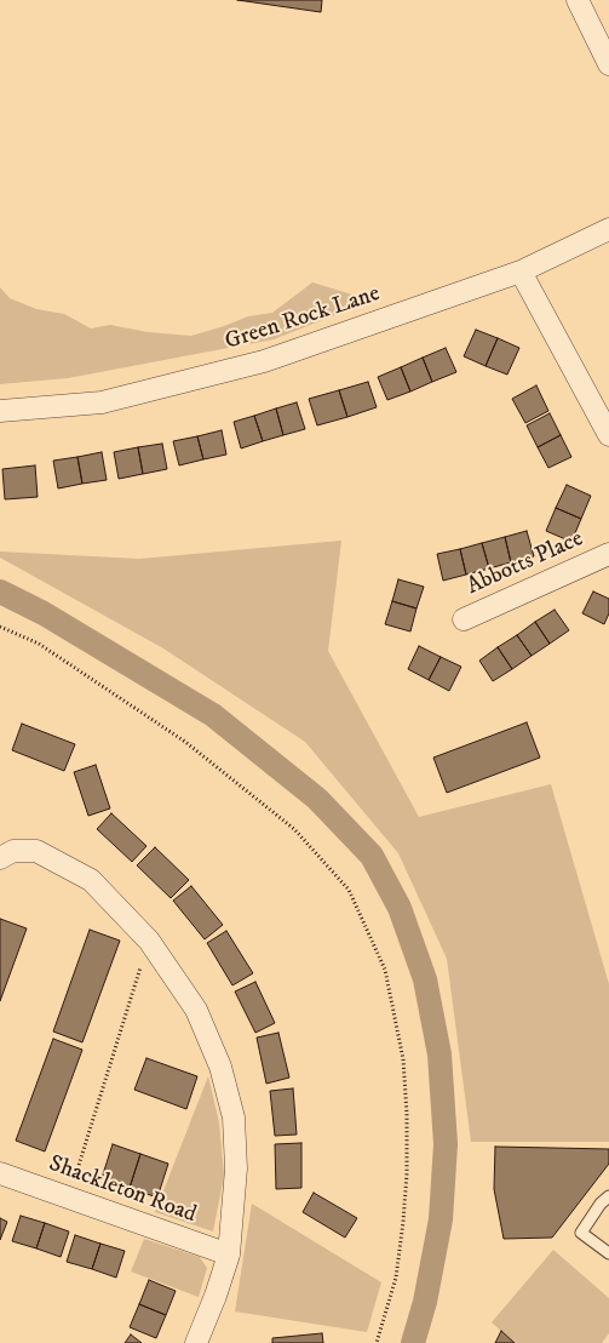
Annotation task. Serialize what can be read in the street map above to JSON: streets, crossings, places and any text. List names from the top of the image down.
{
  "streets": {
    "street": ["Green Rock Lane", "Abbotts Place", "Shackleton Road"]
  }
}
